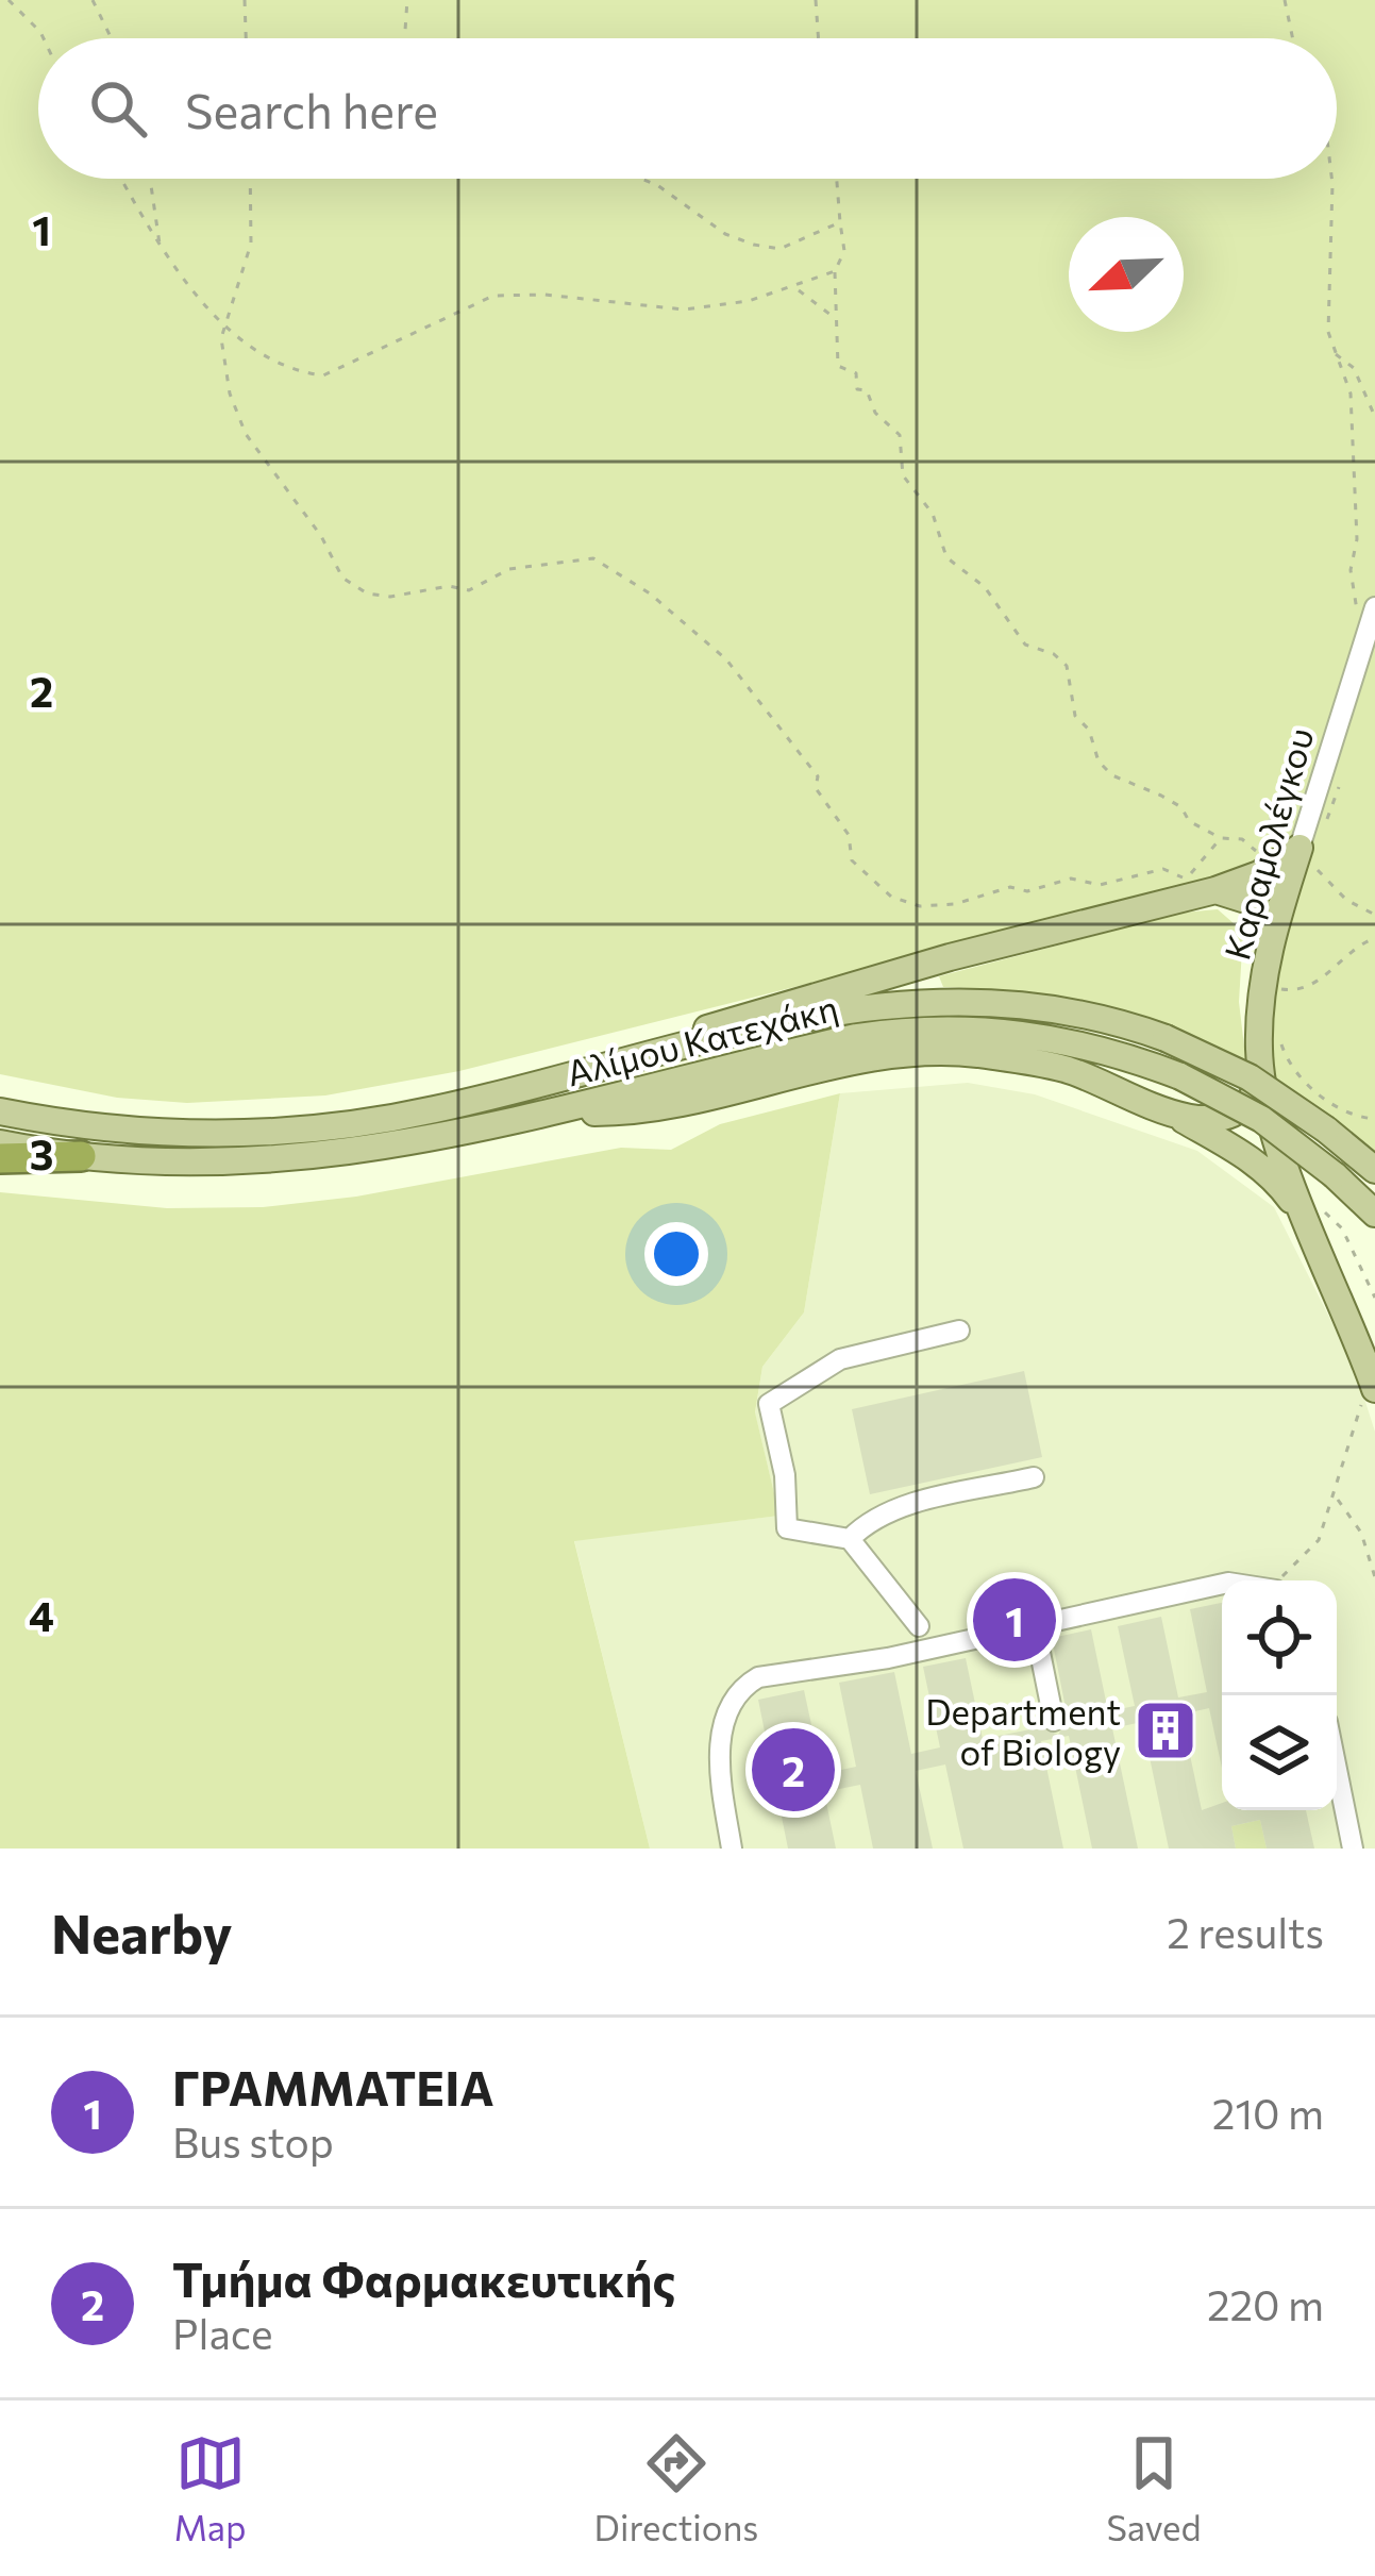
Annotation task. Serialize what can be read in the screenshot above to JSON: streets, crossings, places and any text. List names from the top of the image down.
{
  "streets": {
    "main road": ["Καραμολέγκου", "Αλίμου Κατεχάκη"]
  },
  "places": {
    "building": ["Department of Biology"]
  },
  "north": "bottom left",
  "page": {
    "search": "Search here",
    "pins": ["1", "2"],
    "heading": ["Nearby", "2 results"],
    "list": [
      {
        "mark": "1",
        "name": "ΓΡΑΜΜΑΤΕΙΑ",
        "note": "Bus stop",
        "value": "210 m"
      },
      {
        "mark": "2",
        "name": "Τμήμα Φαρμακευτικής",
        "note": "Place",
        "value": "220 m"
      }
    ],
    "nav": ["Map", "Directions", "Saved"]
  },
  "grid": {
    "rows": [
      "1",
      "2",
      "3",
      "4"
    ]
  }
}
